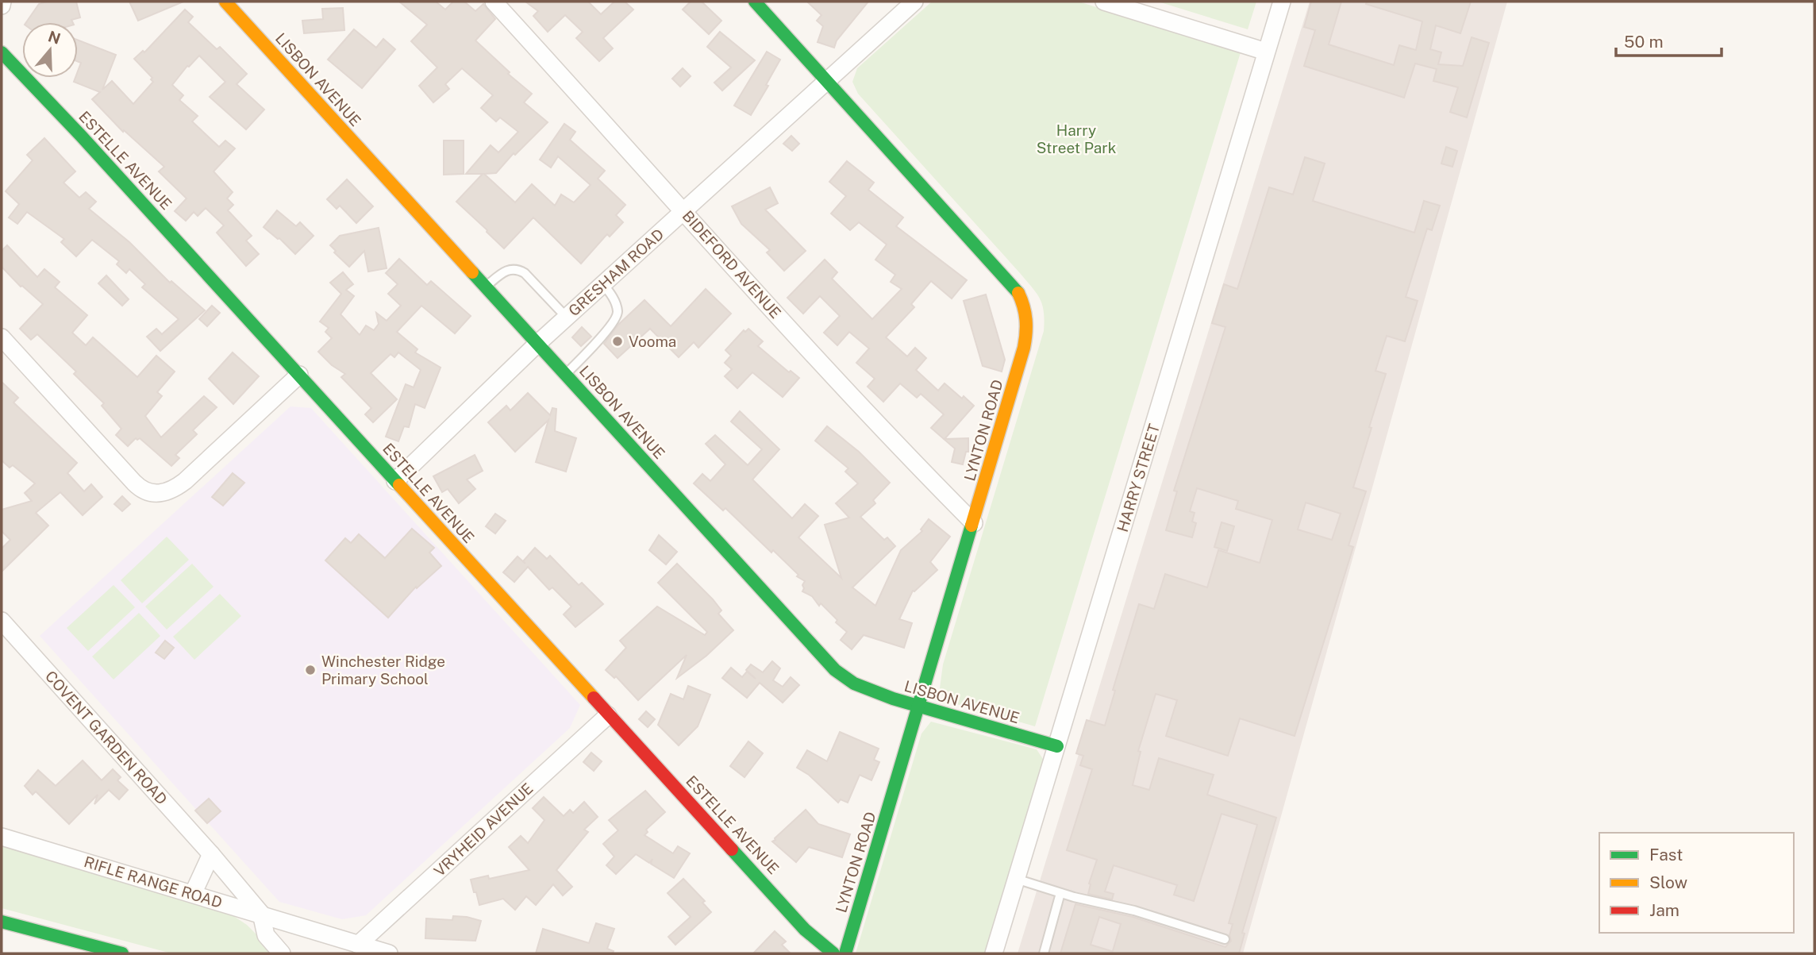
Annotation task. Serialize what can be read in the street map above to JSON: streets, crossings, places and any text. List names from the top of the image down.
{
  "streets": {
    "street": [
      "LISBON AVENUE",
      "ESTELLE AVENUE",
      "BIDEFORD AVENUE",
      "GRESHAM ROAD",
      "LYNTON ROAD",
      "HARRY STREET",
      "COVENT GARDEN ROAD",
      "VRYHEID AVENUE",
      "RIFLE RANGE ROAD"
    ]
  },
  "crossings": [
    ["LISBON AVENUE", "GRESHAM ROAD"],
    ["LISBON AVENUE", "LYNTON ROAD"],
    ["LISBON AVENUE", "HARRY STREET"],
    ["ESTELLE AVENUE", "GRESHAM ROAD"],
    ["ESTELLE AVENUE", "VRYHEID AVENUE"],
    ["BIDEFORD AVENUE", "GRESHAM ROAD"],
    ["BIDEFORD AVENUE", "LYNTON ROAD"],
    ["GRESHAM ROAD", "LYNTON ROAD"],
    ["COVENT GARDEN ROAD", "RIFLE RANGE ROAD"],
    ["VRYHEID AVENUE", "RIFLE RANGE ROAD"]
  ],
  "parks": ["Harry Street Park"],
  "places": ["Vooma", "Winchester Ridge Primary School"],
  "legend": ["Fast", "Slow", "Jam"],
  "scale_bar": "50 m",
  "north": "top"
}
